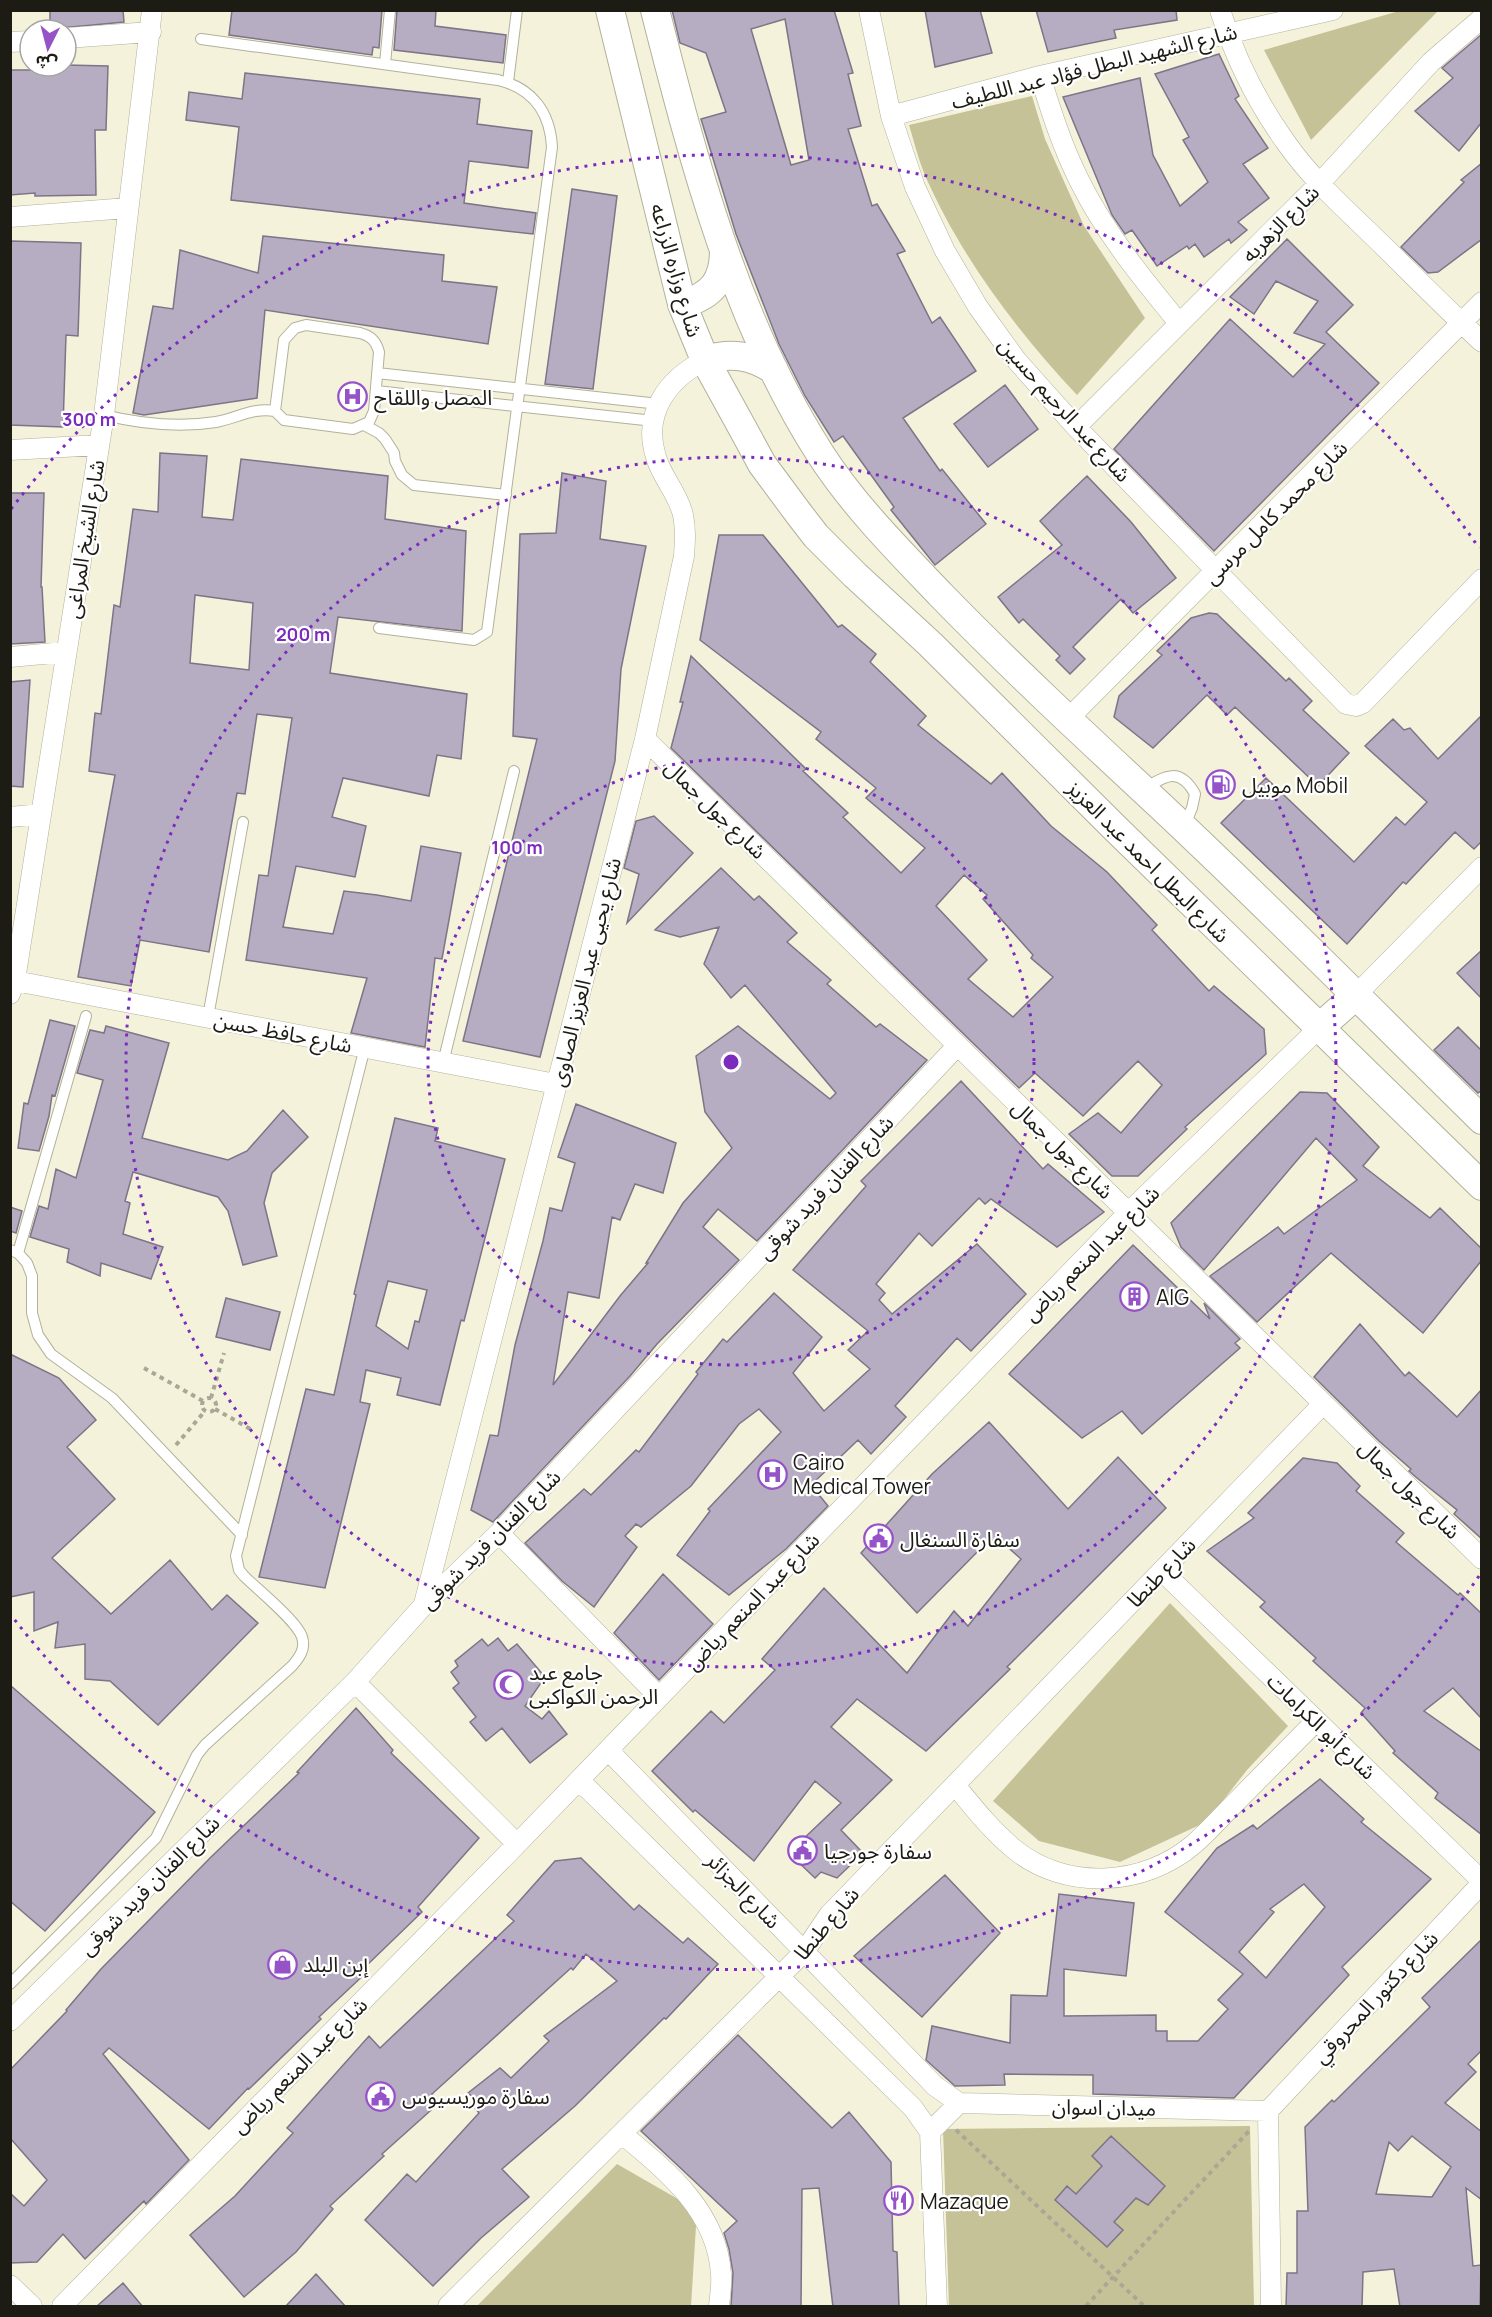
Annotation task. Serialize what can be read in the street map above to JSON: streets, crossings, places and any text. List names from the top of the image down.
{
  "streets": {
    "main road": ["شارع وزاره الزراعه", "شارع البطل احمد عبد العزيز"],
    "street": [
      "شارع الشهيد البطل فؤاد عبد اللطيف",
      "شارع الزهريه",
      "شارع عبد الرحيم حسين",
      "شارع محمد كامل مرسى",
      "شارع الشيخ المراغى",
      "شارع جول جمال",
      "شارع يحيى عبد العزيز الصاوى",
      "شارع حافظ حسن",
      "شارع الفنان فريد شوقى",
      "شارع عبد المنعم رياض",
      "شارع طنطا",
      "شارع أبو الكرامات",
      "شارع الجزائر",
      "شارع دكتور المحروقي",
      "ميدان اسوان"
    ]
  },
  "crossings": [
    ["شارع الشهيد البطل فؤاد عبد اللطيف", "شارع عبد الرحيم حسين"],
    ["شارع الزهريه", "شارع عبد الرحيم حسين"],
    ["شارع وزاره الزراعه", "شارع البطل احمد عبد العزيز"],
    ["شارع عبد الرحيم حسين", "شارع محمد كامل مرسى"],
    ["شارع محمد كامل مرسى", "شارع البطل احمد عبد العزيز"],
    ["شارع الشيخ المراغى", "شارع حافظ حسن"],
    ["شارع جول جمال", "شارع يحيى عبد العزيز الصاوى"],
    ["شارع جول جمال", "شارع الفنان فريد شوقى"],
    ["شارع جول جمال", "شارع عبد المنعم رياض"],
    ["شارع جول جمال", "شارع طنطا"],
    ["شارع البطل احمد عبد العزيز", "شارع عبد المنعم رياض"],
    ["شارع يحيى عبد العزيز الصاوى", "شارع حافظ حسن"],
    ["شارع يحيى عبد العزيز الصاوى", "شارع الفنان فريد شوقى"],
    ["شارع عبد المنعم رياض", "شارع الجزائر"],
    ["شارع طنطا", "شارع أبو الكرامات"],
    ["شارع طنطا", "شارع الجزائر"],
    ["شارع أبو الكرامات", "شارع دكتور المحروقي"],
    ["شارع الجزائر", "ميدان اسوان"],
    ["شارع دكتور المحروقي", "ميدان اسوان"]
  ],
  "places": {
    "hospital": ["المصل واللقاح", "Cairo Medical Tower"],
    "fuel station": ["موبيل Mobil"],
    "building": ["AIG"],
    "public building": ["سفارة السنغال", "سفارة جورجيا", "سفارة موريسيوس"],
    "mosque": ["جامع عبد الرحمن الكواكبى"],
    "shop": ["إبن البلد"],
    "restaurant": ["Mazaque"]
  },
  "north": "bottom",
  "rings": ["300 m", "200 m", "100 m"]
}
